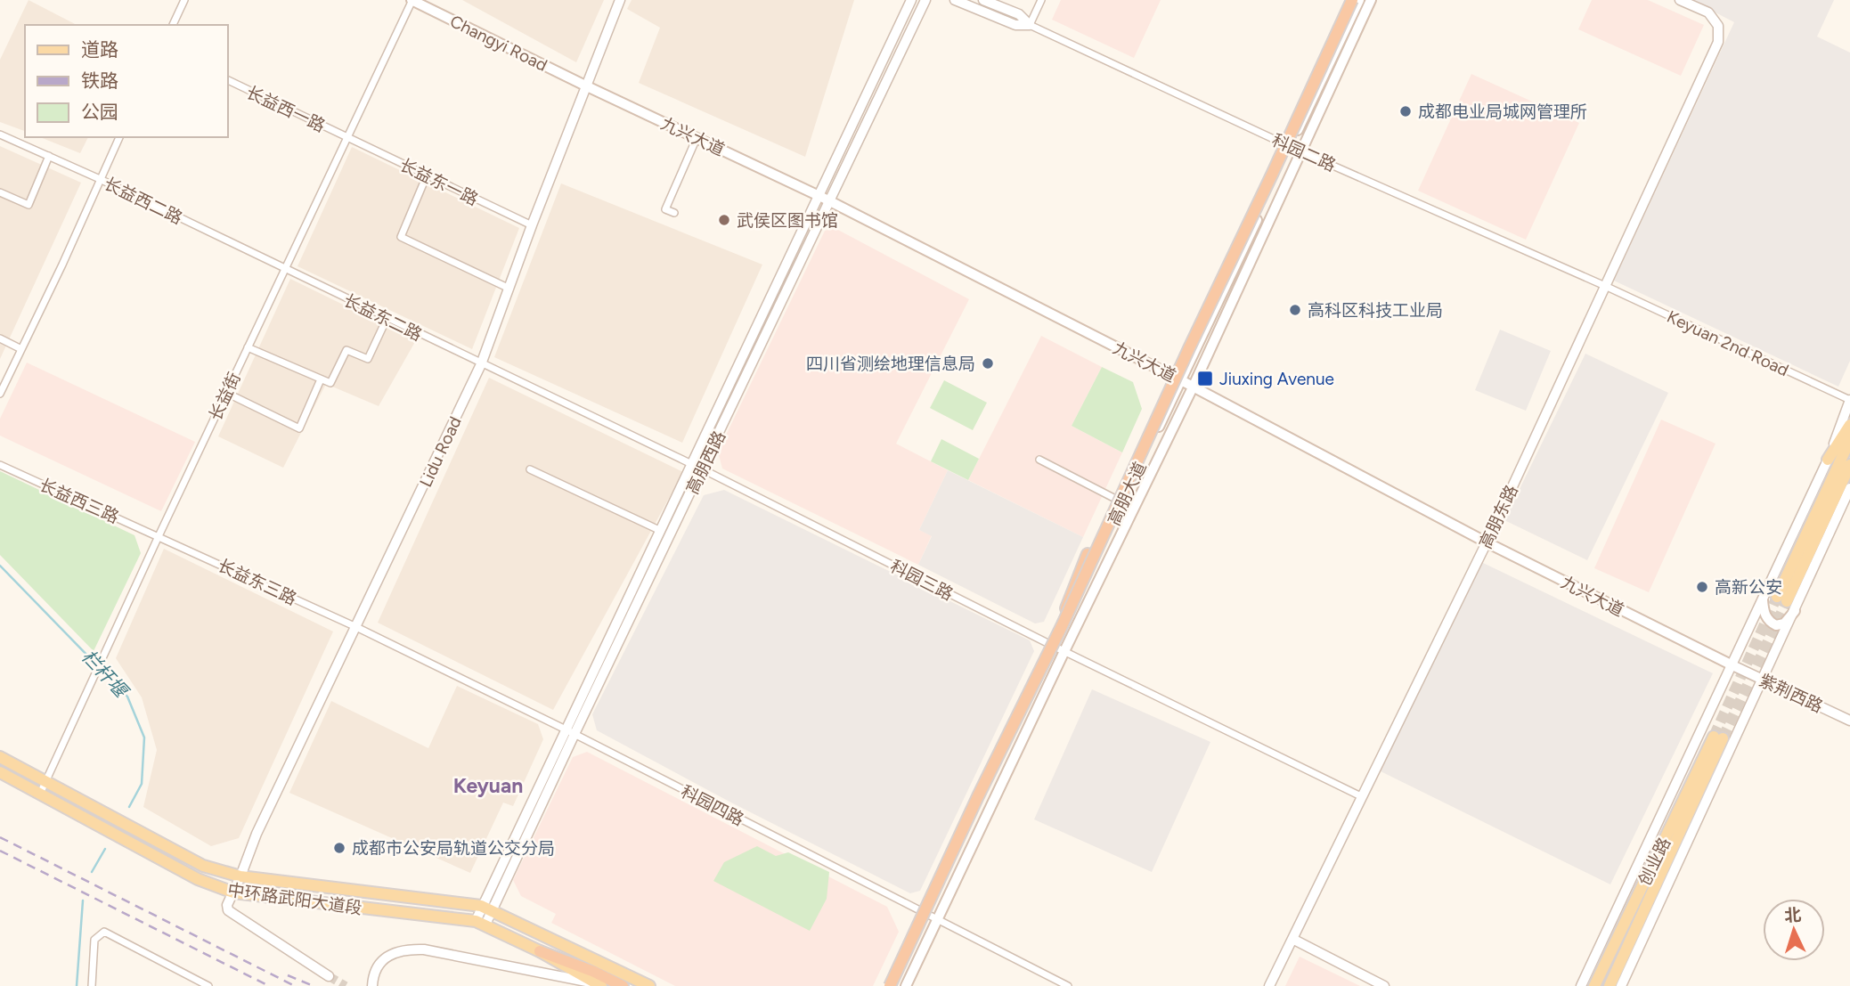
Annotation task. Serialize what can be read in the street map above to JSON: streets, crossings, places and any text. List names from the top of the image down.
{
  "streets": {
    "main road": [
      "Changyi Road",
      "九兴大道",
      "高朋大道",
      "创业路",
      "中环路武阳大道段"
    ],
    "street": [
      "长益西一路",
      "科园二路",
      "长益东一路",
      "长益西二路",
      "长益东二路",
      "Keyuan 2nd Road",
      "长益街",
      "Lidu Road",
      "高朋西路",
      "长益西三路",
      "高朋东路",
      "科园三路",
      "长益东三路",
      "紫荆西路",
      "科园四路"
    ]
  },
  "crossings": [
    ["Changyi Road", "九兴大道"],
    ["Changyi Road", "长益街"],
    ["Changyi Road", "Lidu Road"],
    ["长益西一路", "长益东一路"],
    ["长益西一路", "长益街"],
    ["九兴大道", "Lidu Road"],
    ["九兴大道", "高朋西路"],
    ["九兴大道", "高朋大道"],
    ["九兴大道", "高朋东路"],
    ["九兴大道", "紫荆西路"],
    ["科园二路", "Keyuan 2nd Road"],
    ["科园二路", "高朋大道"],
    ["科园二路", "高朋东路"],
    ["长益东一路", "长益街"],
    ["长益东一路", "Lidu Road"],
    ["长益西二路", "长益东二路"],
    ["长益西二路", "长益街"],
    ["长益东二路", "长益街"],
    ["长益东二路", "Lidu Road"],
    ["长益东二路", "科园三路"],
    ["Keyuan 2nd Road", "高朋东路"],
    ["长益街", "长益西三路"],
    ["长益街", "长益东三路"],
    ["长益街", "中环路武阳大道段"],
    ["Lidu Road", "科园三路"],
    ["Lidu Road", "长益东三路"],
    ["Lidu Road", "科园四路"],
    ["Lidu Road", "中环路武阳大道段"],
    ["高朋西路", "科园三路"],
    ["高朋西路", "科园四路"],
    ["高朋西路", "中环路武阳大道段"],
    ["高朋大道", "科园三路"],
    ["高朋大道", "科园四路"],
    ["长益西三路", "长益东三路"],
    ["高朋东路", "科园三路"],
    ["长益东三路", "科园四路"]
  ],
  "districts": ["Keyuan"],
  "water": ["栏杆堰"],
  "places": {
    "other": [
      "成都电业局城网管理所",
      "武侯区图书馆",
      "高科区科技工业局",
      "四川省测绘地理信息局",
      "高新公安",
      "成都市公安局轨道公交分局"
    ],
    "transit": ["Jiuxing Avenue"]
  },
  "legend": ["道路", "铁路", "公园"],
  "north": "top"
}
